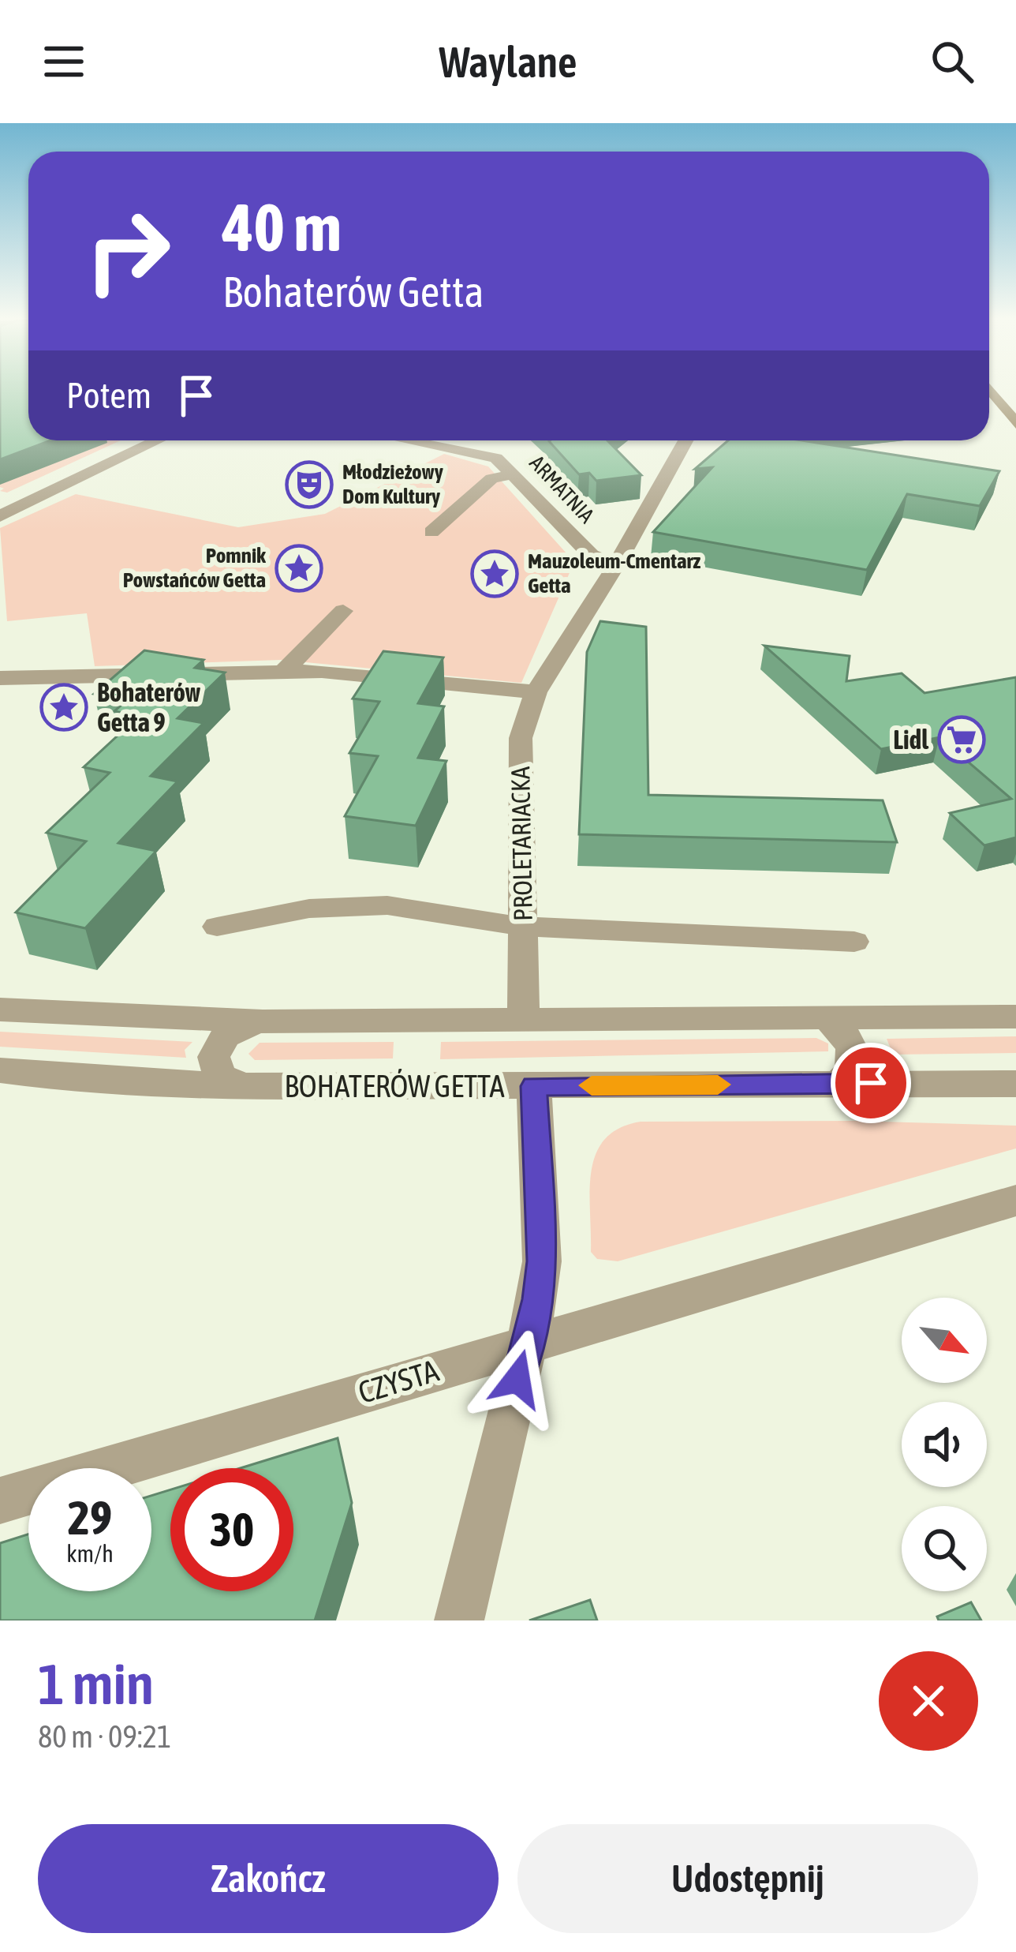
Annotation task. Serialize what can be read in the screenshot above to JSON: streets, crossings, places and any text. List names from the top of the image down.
{
  "streets": {
    "street": [
      "ARMATNIA",
      "PROLETARIACKA",
      "BOHATERÓW GETTA",
      "CZYSTA"
    ]
  },
  "crossings": [
    ["ARMATNIA", "PROLETARIACKA"]
  ],
  "places": {
    "theatre": ["Młodzieżowy Dom Kultury"],
    "place": ["Pomnik Powstańców Getta", "Mauzoleum-Cmentarz Getta", "Bohaterów Getta 9"],
    "supermarket": ["Lidl"]
  },
  "north": "bottom right",
  "page": {
    "header": "Waylane",
    "turn": ["40 m", "Bohaterów Getta"],
    "then": "Potem",
    "speed": "29 km/h",
    "limit": "30",
    "heading": ["1 min", "80 m · 09:21"],
    "buttons": ["Zakończ", "Udostępnij"]
  }
}
